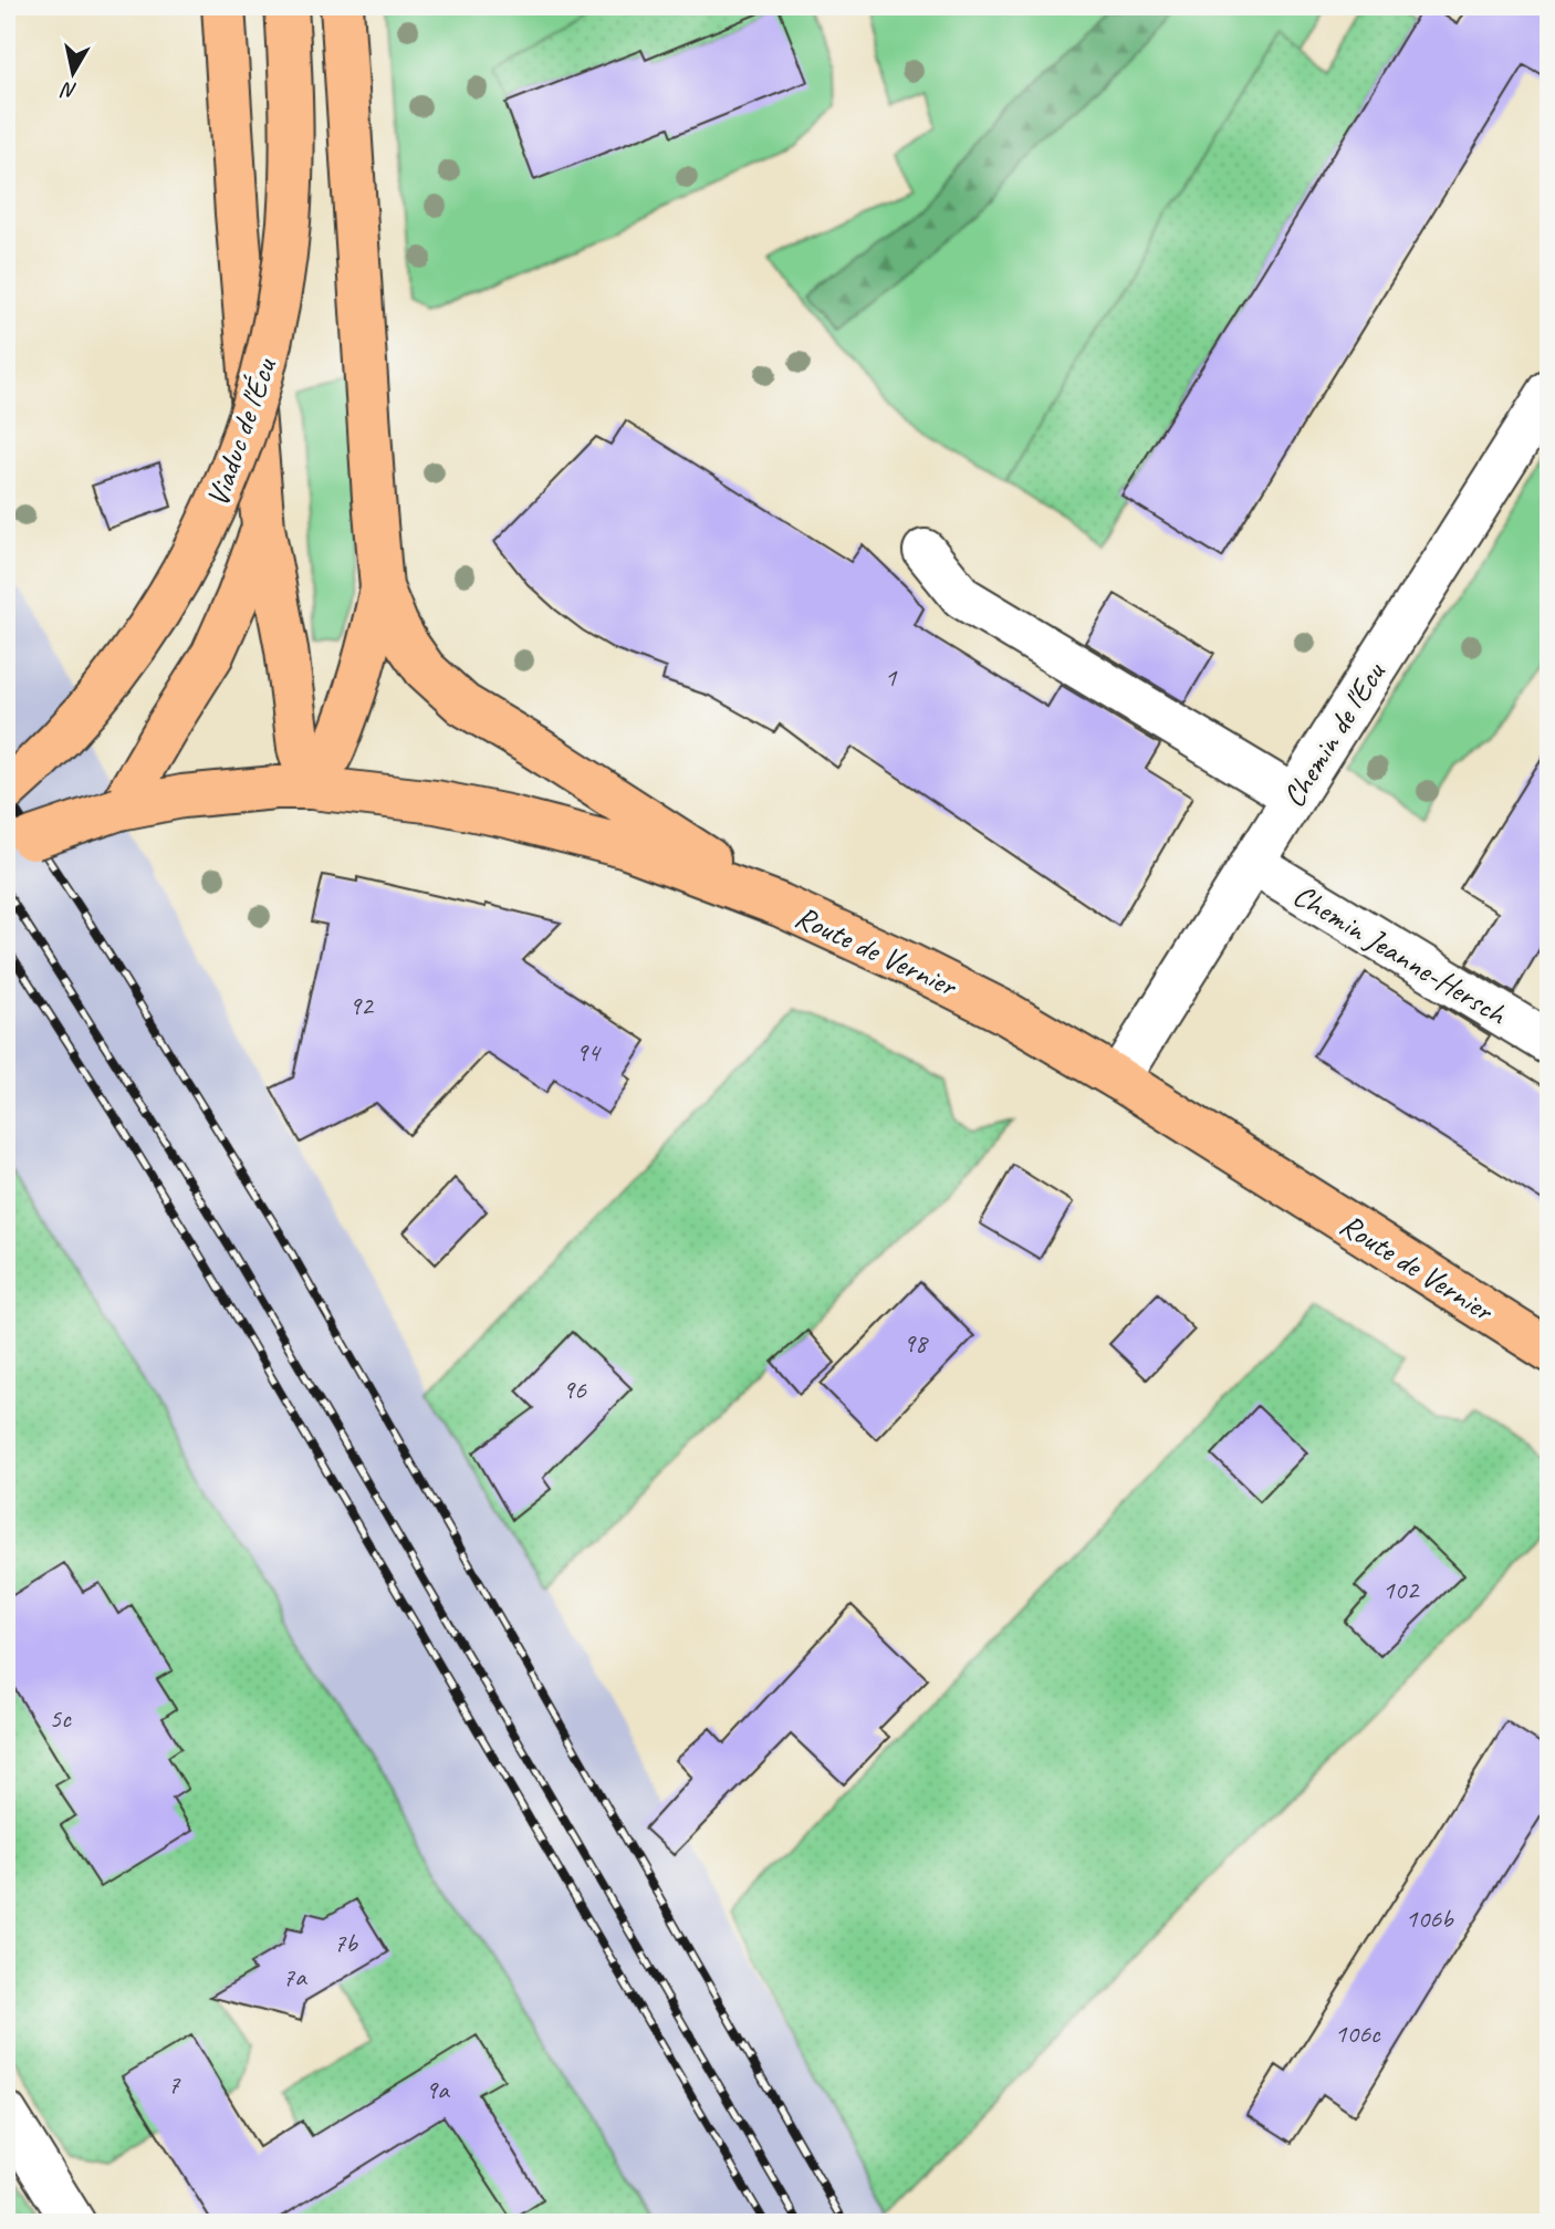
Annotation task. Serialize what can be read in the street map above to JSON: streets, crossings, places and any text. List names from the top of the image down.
{
  "streets": {
    "main road": ["Viaduc de l'Écu", "Route de Vernier"],
    "street": ["Chemin de l'Ecu", "Chemin Jeanne-Hersch"]
  },
  "crossings": [
    ["Chemin de l'Ecu", "Route de Vernier"],
    ["Chemin de l'Ecu", "Chemin Jeanne-Hersch"]
  ],
  "house_numbers": [
    "1",
    "92",
    "94",
    "98",
    "96",
    "102",
    "5c",
    "106b",
    "7b",
    "7a",
    "106c",
    "7",
    "9a"
  ],
  "north": "bottom"
}
